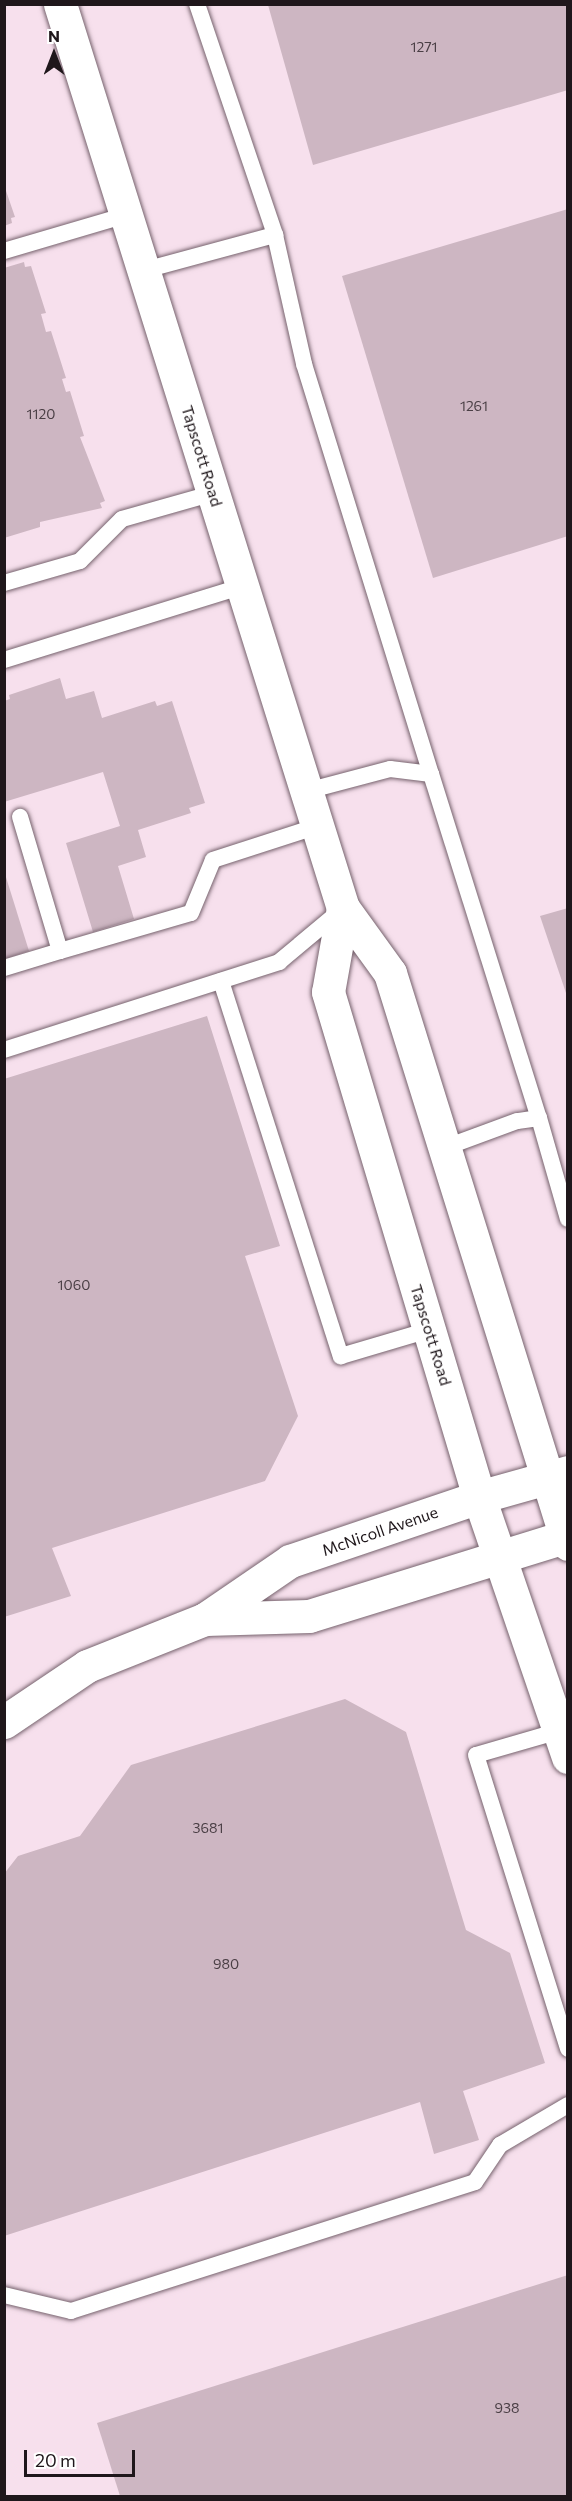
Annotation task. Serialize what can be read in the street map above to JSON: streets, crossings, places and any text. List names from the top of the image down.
{
  "streets": {
    "street": ["Tapscott Road", "McNicoll Avenue"]
  },
  "crossings": [
    ["Tapscott Road", "McNicoll Avenue"]
  ],
  "house_numbers": [
    "1271",
    "1261",
    "1120",
    "1060",
    "3681",
    "980",
    "938"
  ],
  "scale_bar": "20 m",
  "north": "top"
}
